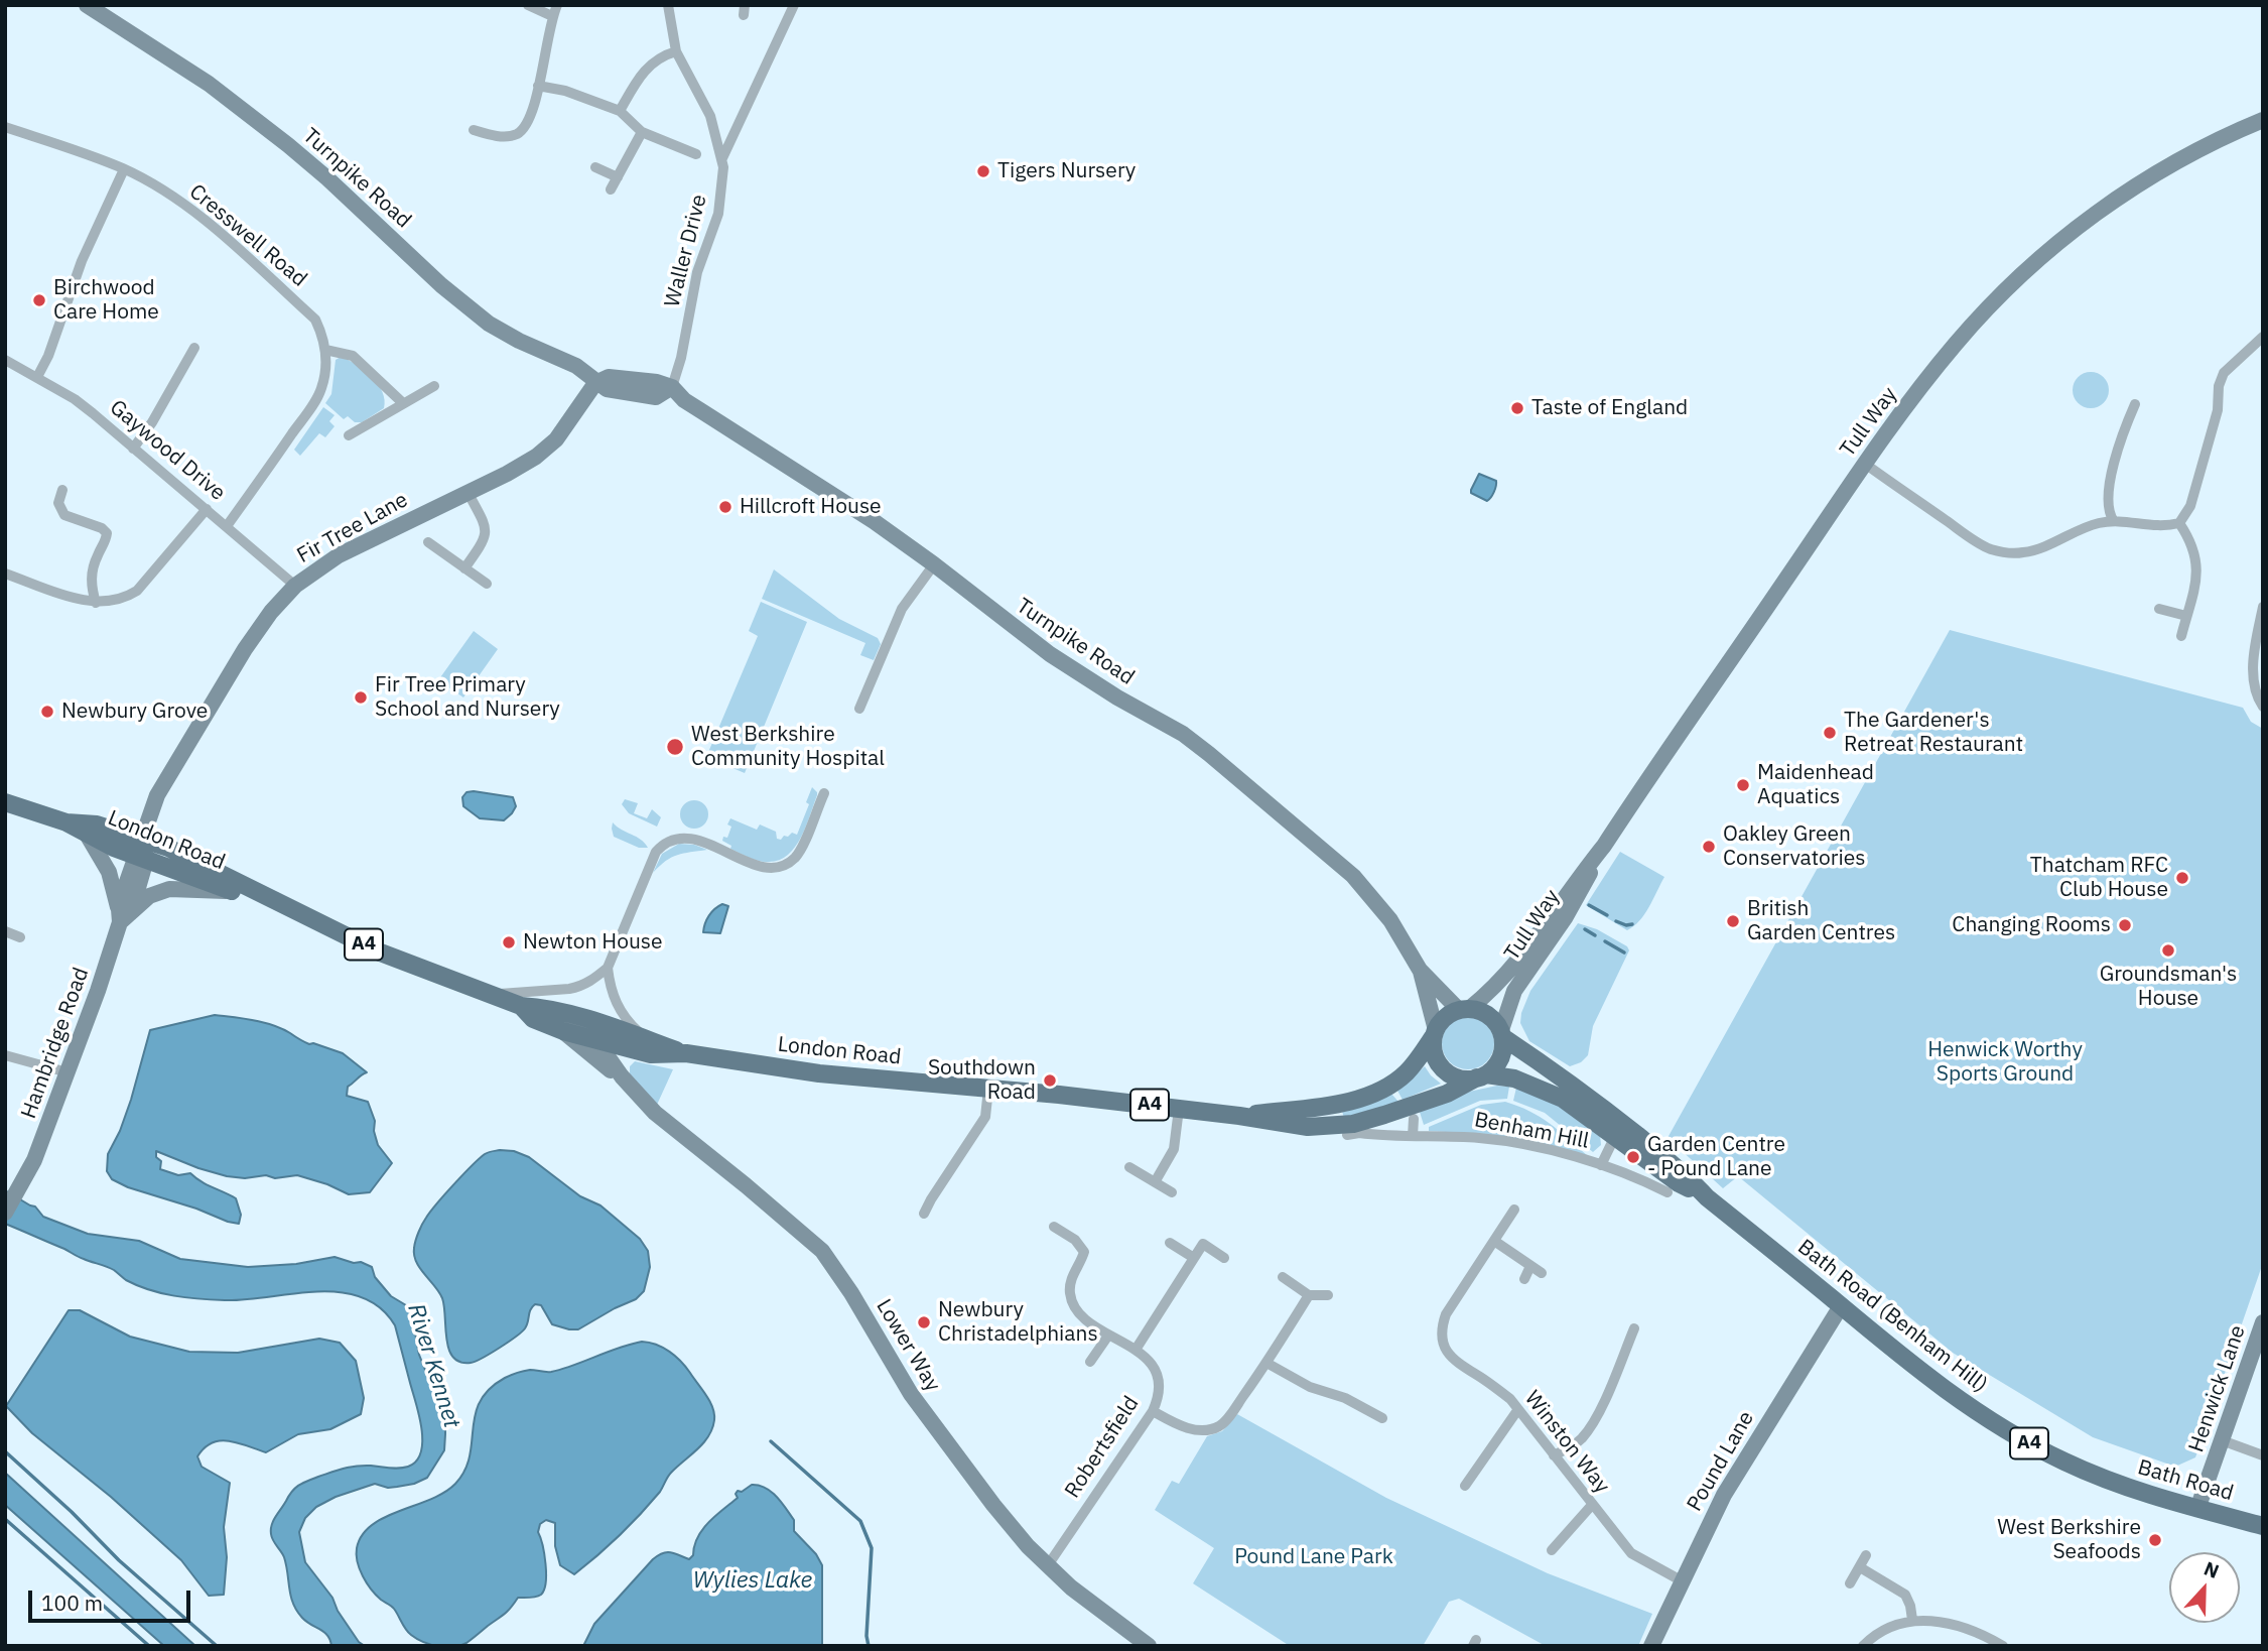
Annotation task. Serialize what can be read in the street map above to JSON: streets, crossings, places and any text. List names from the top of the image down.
{
  "streets": {
    "main road": [
      "London Road",
      "A4",
      "Bath Road (Benham Hill)",
      "Bath Road"
    ],
    "street": [
      "Turnpike Road",
      "Cresswell Road",
      "Waller Drive",
      "Tull Way",
      "Gaywood Drive",
      "Fir Tree Lane",
      "Hambridge Road",
      "Benham Hill",
      "Lower Way",
      "Henwick Lane",
      "Winston Way",
      "Robertsfield",
      "Pound Lane"
    ]
  },
  "crossings": [
    ["Turnpike Road", "Waller Drive"],
    ["Turnpike Road", "Tull Way"],
    ["Turnpike Road", "Fir Tree Lane"],
    ["Turnpike Road", "A4"],
    ["Turnpike Road", "Bath Road (Benham Hill)"],
    ["Cresswell Road", "Gaywood Drive"],
    ["Tull Way", "A4"],
    ["Tull Way", "Bath Road (Benham Hill)"],
    ["Gaywood Drive", "Fir Tree Lane"],
    ["Fir Tree Lane", "London Road"],
    ["Fir Tree Lane", "Hambridge Road"],
    ["London Road", "A4"],
    ["London Road", "Hambridge Road"],
    ["London Road", "Lower Way"],
    ["A4", "Bath Road (Benham Hill)"],
    ["Benham Hill", "Bath Road (Benham Hill)"],
    ["Bath Road (Benham Hill)", "Pound Lane"],
    ["Bath Road (Benham Hill)", "Bath Road"],
    ["Lower Way", "Robertsfield"],
    ["Henwick Lane", "Bath Road"],
    ["Winston Way", "Pound Lane"]
  ],
  "water": ["River Kennet", "Wylies Lake"],
  "parks": ["Henwick Worthy Sports Ground", "Pound Lane Park"],
  "places": [
    "Tigers Nursery",
    "Birchwood Care Home",
    "Taste of England",
    "Hillcroft House",
    "Fir Tree Primary School and Nursery",
    "Newbury Grove",
    "The Gardener's Retreat Restaurant",
    "West Berkshire Community Hospital",
    "Maidenhead Aquatics",
    "Oakley Green Conservatories",
    "Thatcham RFC Club House",
    "British Garden Centres",
    "Changing Rooms",
    "Newton House",
    "Groundsman's House",
    "Southdown Road",
    "Garden Centre - Pound Lane",
    "Newbury Christadelphians",
    "West Berkshire Seafoods"
  ],
  "scale_bar": "100 m",
  "north": "top"
}
